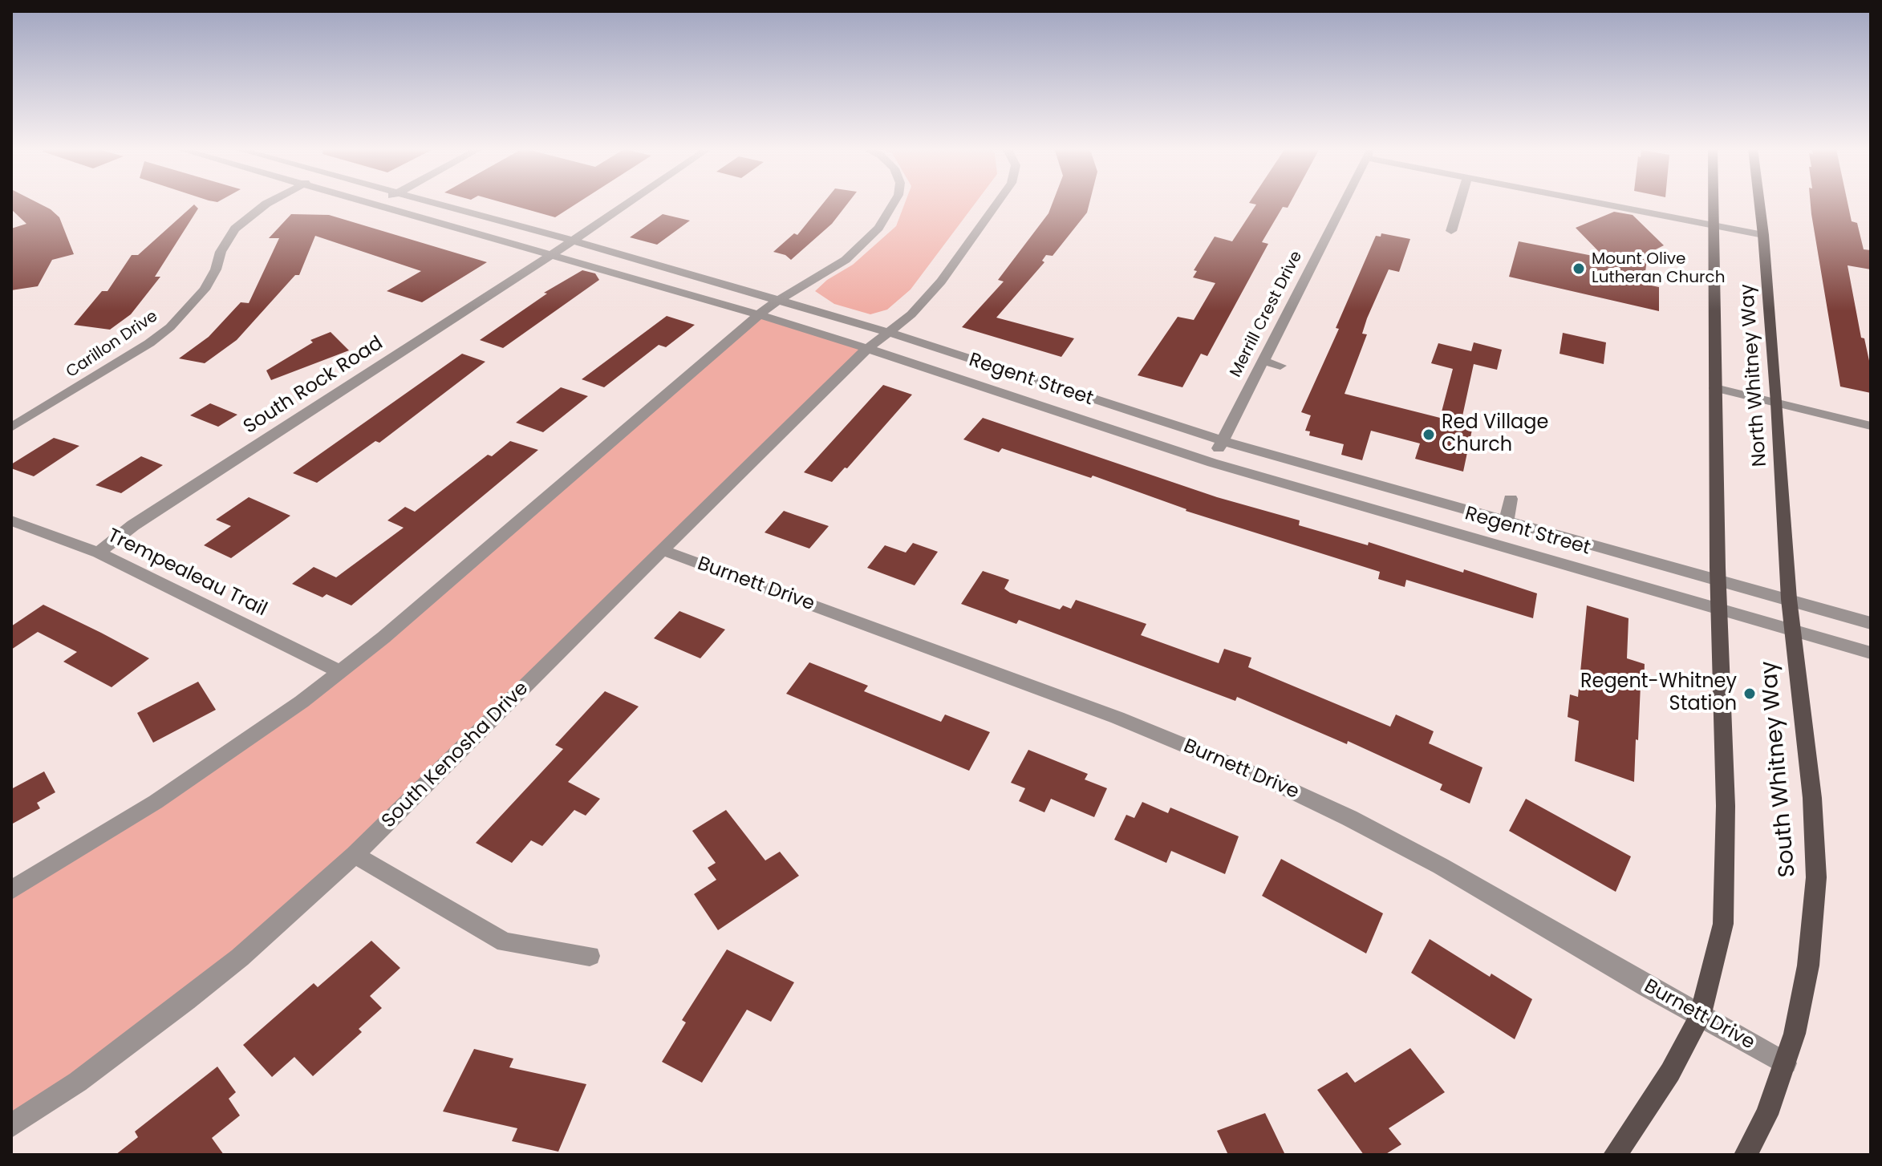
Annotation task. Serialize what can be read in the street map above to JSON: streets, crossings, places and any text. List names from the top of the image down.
{
  "streets": {
    "main road": ["North Whitney Way", "South Whitney Way"],
    "street": [
      "Merrill Crest Drive",
      "Carillon Drive",
      "Regent Street",
      "South Rock Road",
      "Trempealeau Trail",
      "Burnett Drive",
      "South Kenosha Drive"
    ]
  },
  "crossings": [
    ["Merrill Crest Drive", "Regent Street"],
    ["North Whitney Way", "Regent Street"],
    ["North Whitney Way", "South Whitney Way"],
    ["Regent Street", "South Rock Road"],
    ["Regent Street", "South Kenosha Drive"],
    ["Regent Street", "South Whitney Way"],
    ["South Rock Road", "Trempealeau Trail"],
    ["Burnett Drive", "South Kenosha Drive"],
    ["Burnett Drive", "South Whitney Way"]
  ],
  "places": ["Mount Olive Lutheran Church", "Red Village Church", "Regent-Whitney Station"]
}
